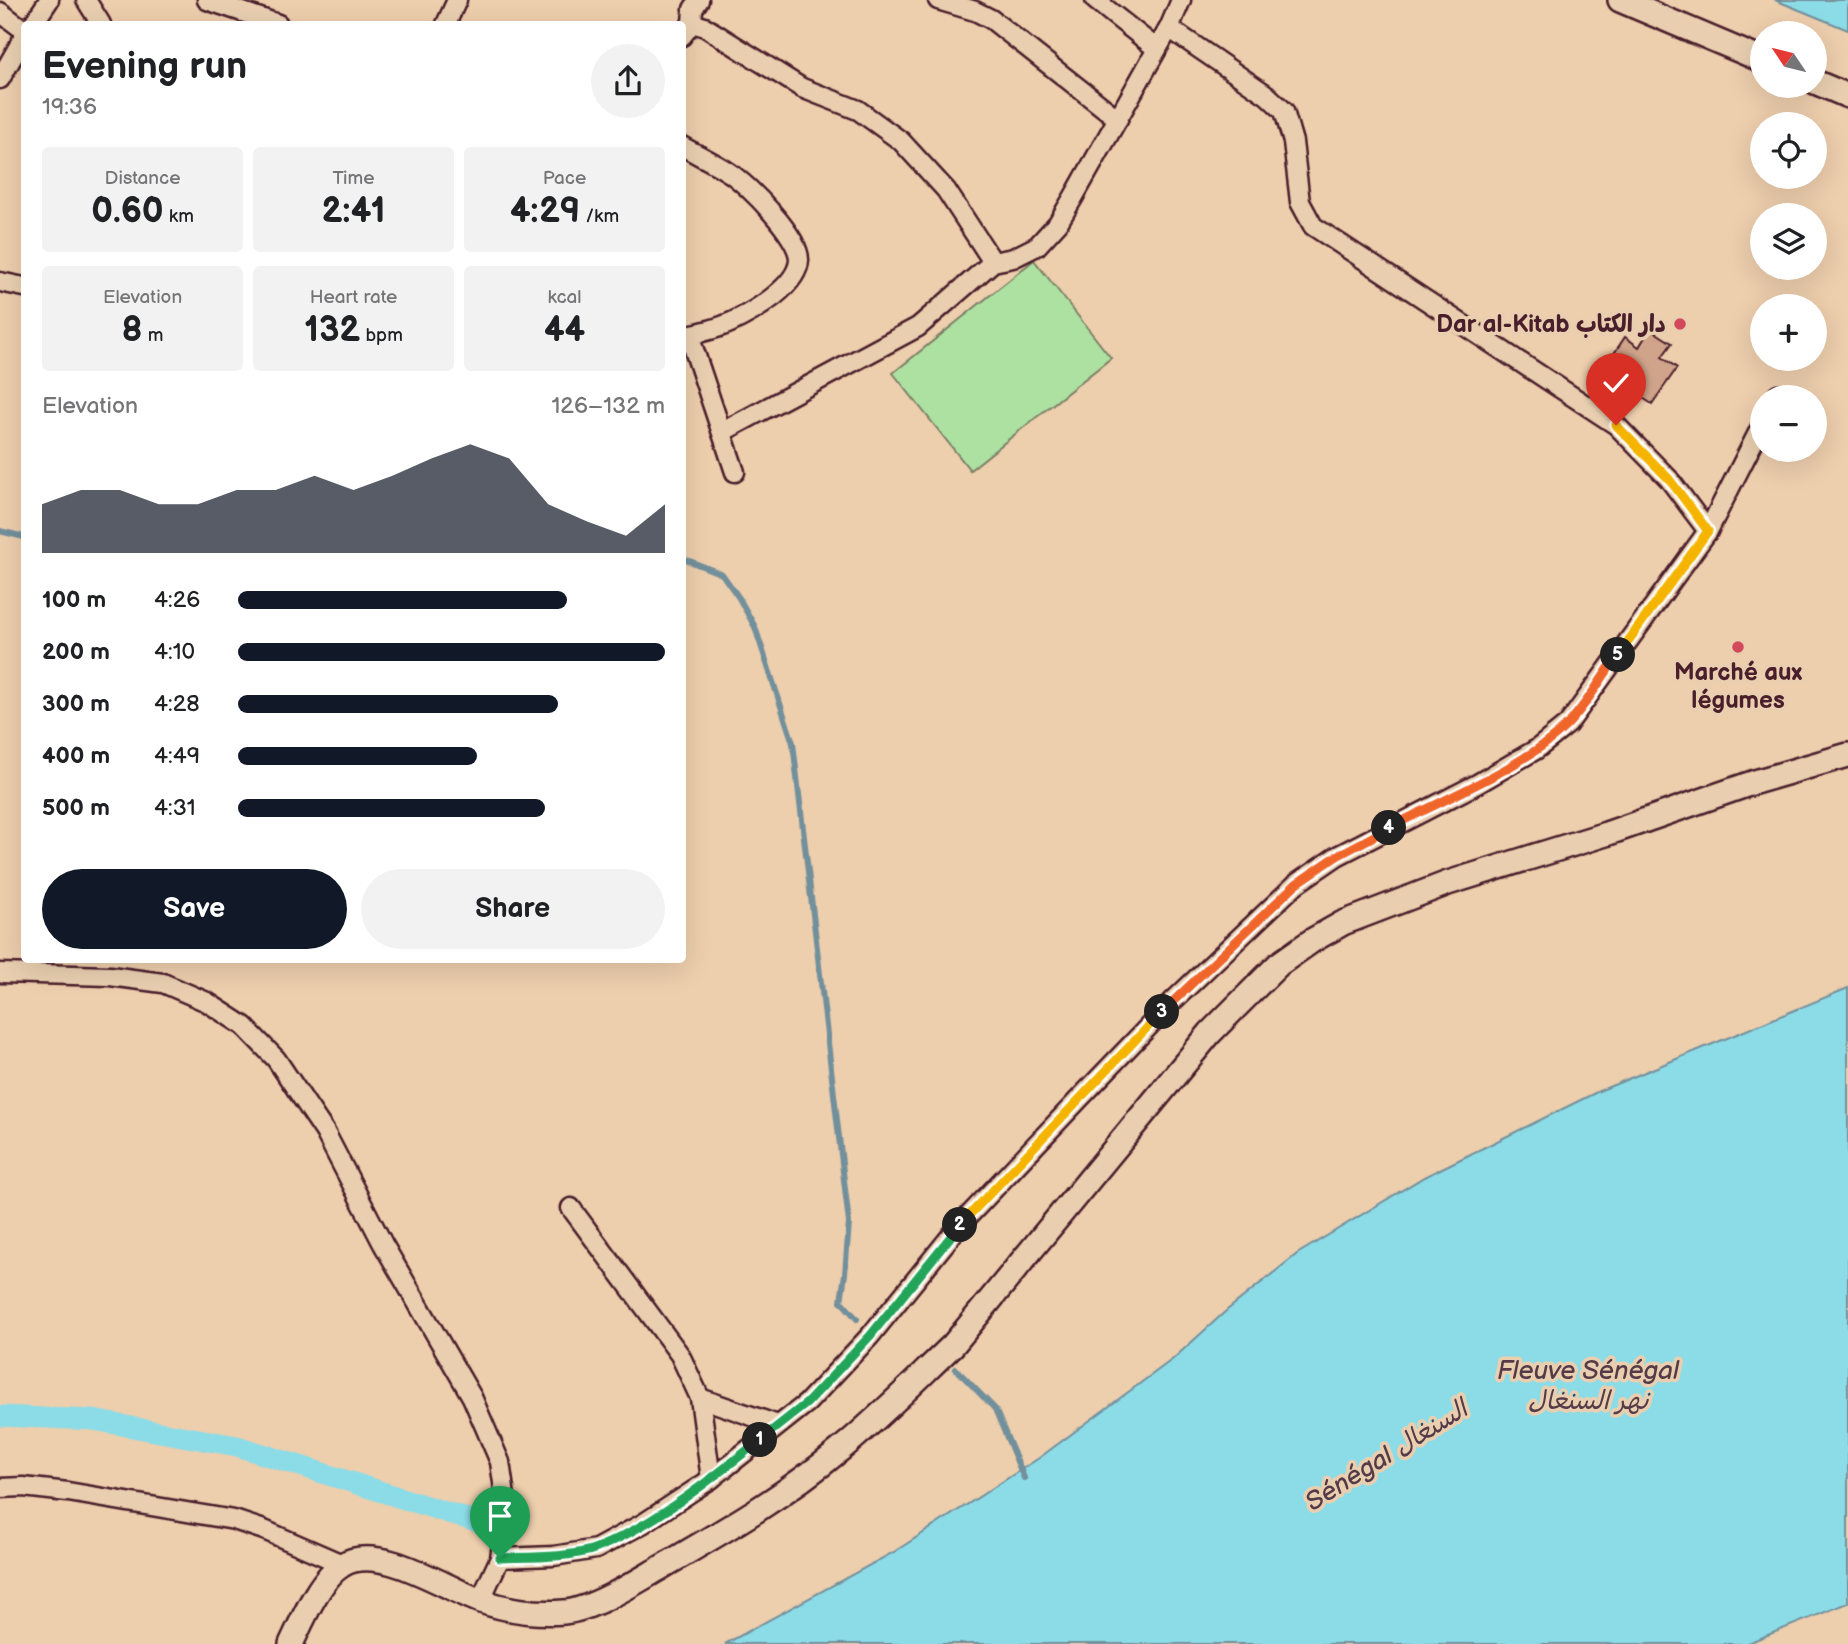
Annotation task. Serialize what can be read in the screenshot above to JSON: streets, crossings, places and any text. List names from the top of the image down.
{
  "water": ["Fleuve Sénégal نهر السنغال", "Sénégal السنغال"],
  "places": ["Dar al-Kitab دار الكتاب", "Marché aux légumes"],
  "north": "top left",
  "page": {
    "map_buttons": ["+", "−"],
    "heading": ["Evening run", "19:36"],
    "stats": [
      ["Distance", "0.60 km"],
      ["Time", "2:41"],
      ["Pace", "4:29 /km"],
      ["Elevation", "8 m"],
      ["Heart rate", "132 bpm"],
      ["kcal", "44"]
    ],
    "chart": ["Elevation", "126–132 m"],
    "list": [
      {
        "name": "100 m",
        "note": "4:26"
      },
      {
        "name": "200 m",
        "note": "4:10"
      },
      {
        "name": "300 m",
        "note": "4:28"
      },
      {
        "name": "400 m",
        "note": "4:49"
      },
      {
        "name": "500 m",
        "note": "4:31"
      }
    ],
    "pins": [
      "5",
      "4",
      "3",
      "2",
      "1"
    ],
    "buttons": ["Save", "Share"]
  }
}
